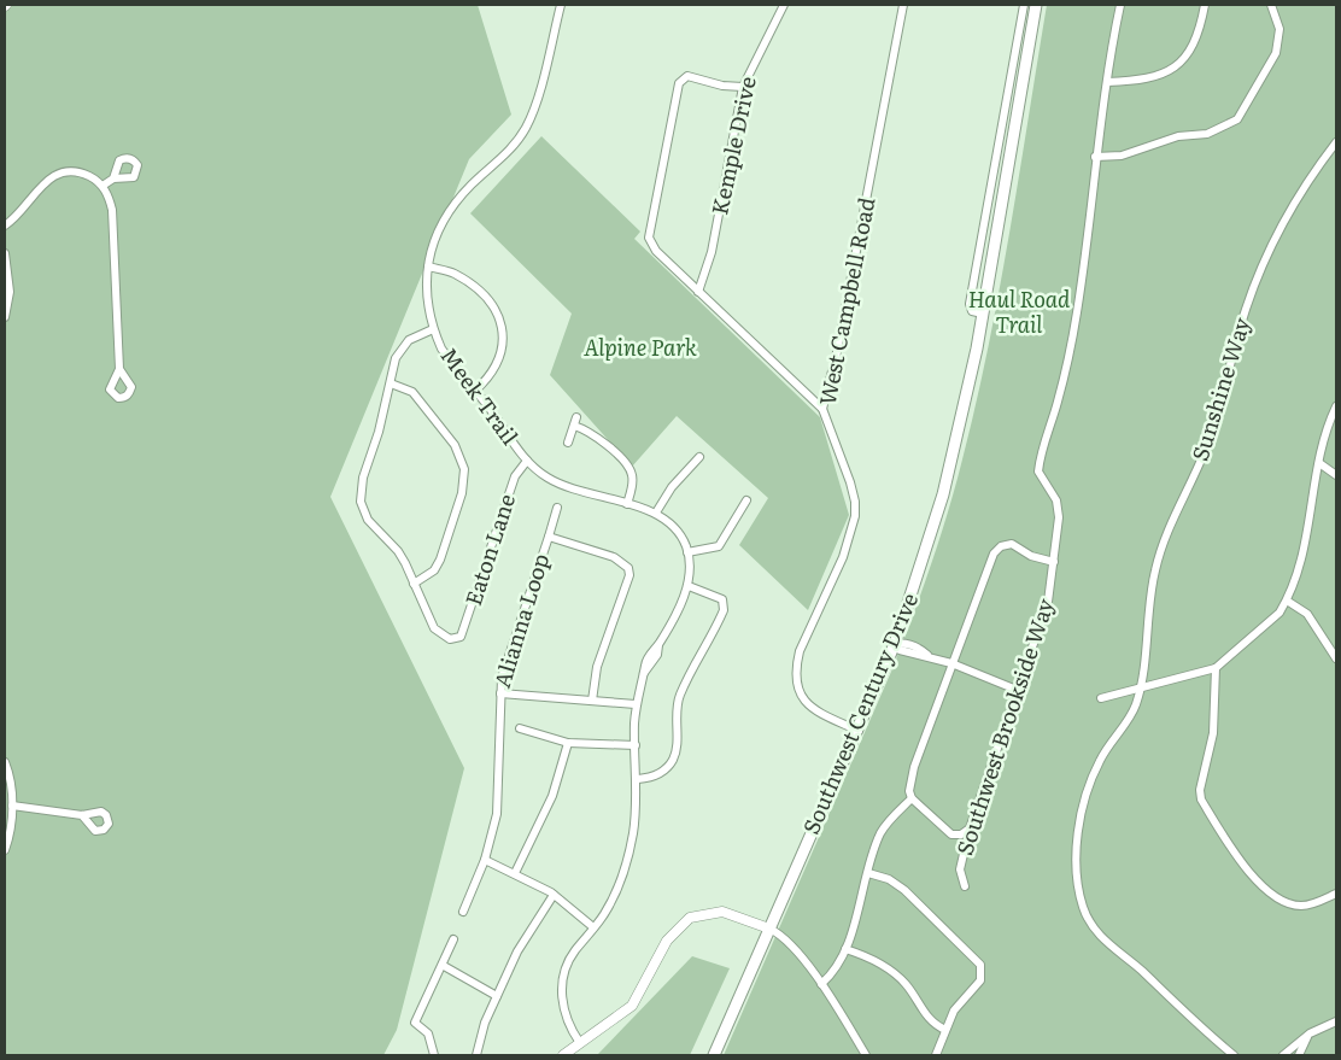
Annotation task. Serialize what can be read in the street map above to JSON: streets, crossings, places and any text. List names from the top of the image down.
{
  "streets": {
    "main road": ["Southwest Century Drive"],
    "street": [
      "Kemple Drive",
      "West Campbell Road",
      "Sunshine Way",
      "Meek Trail",
      "Eaton Lane",
      "Alianna Loop",
      "Southwest Brookside Way"
    ]
  },
  "crossings": [
    ["West Campbell Road", "Southwest Century Drive"],
    ["Meek Trail", "Eaton Lane"]
  ],
  "parks": ["Haul Road Trail", "Alpine Park"]
}
